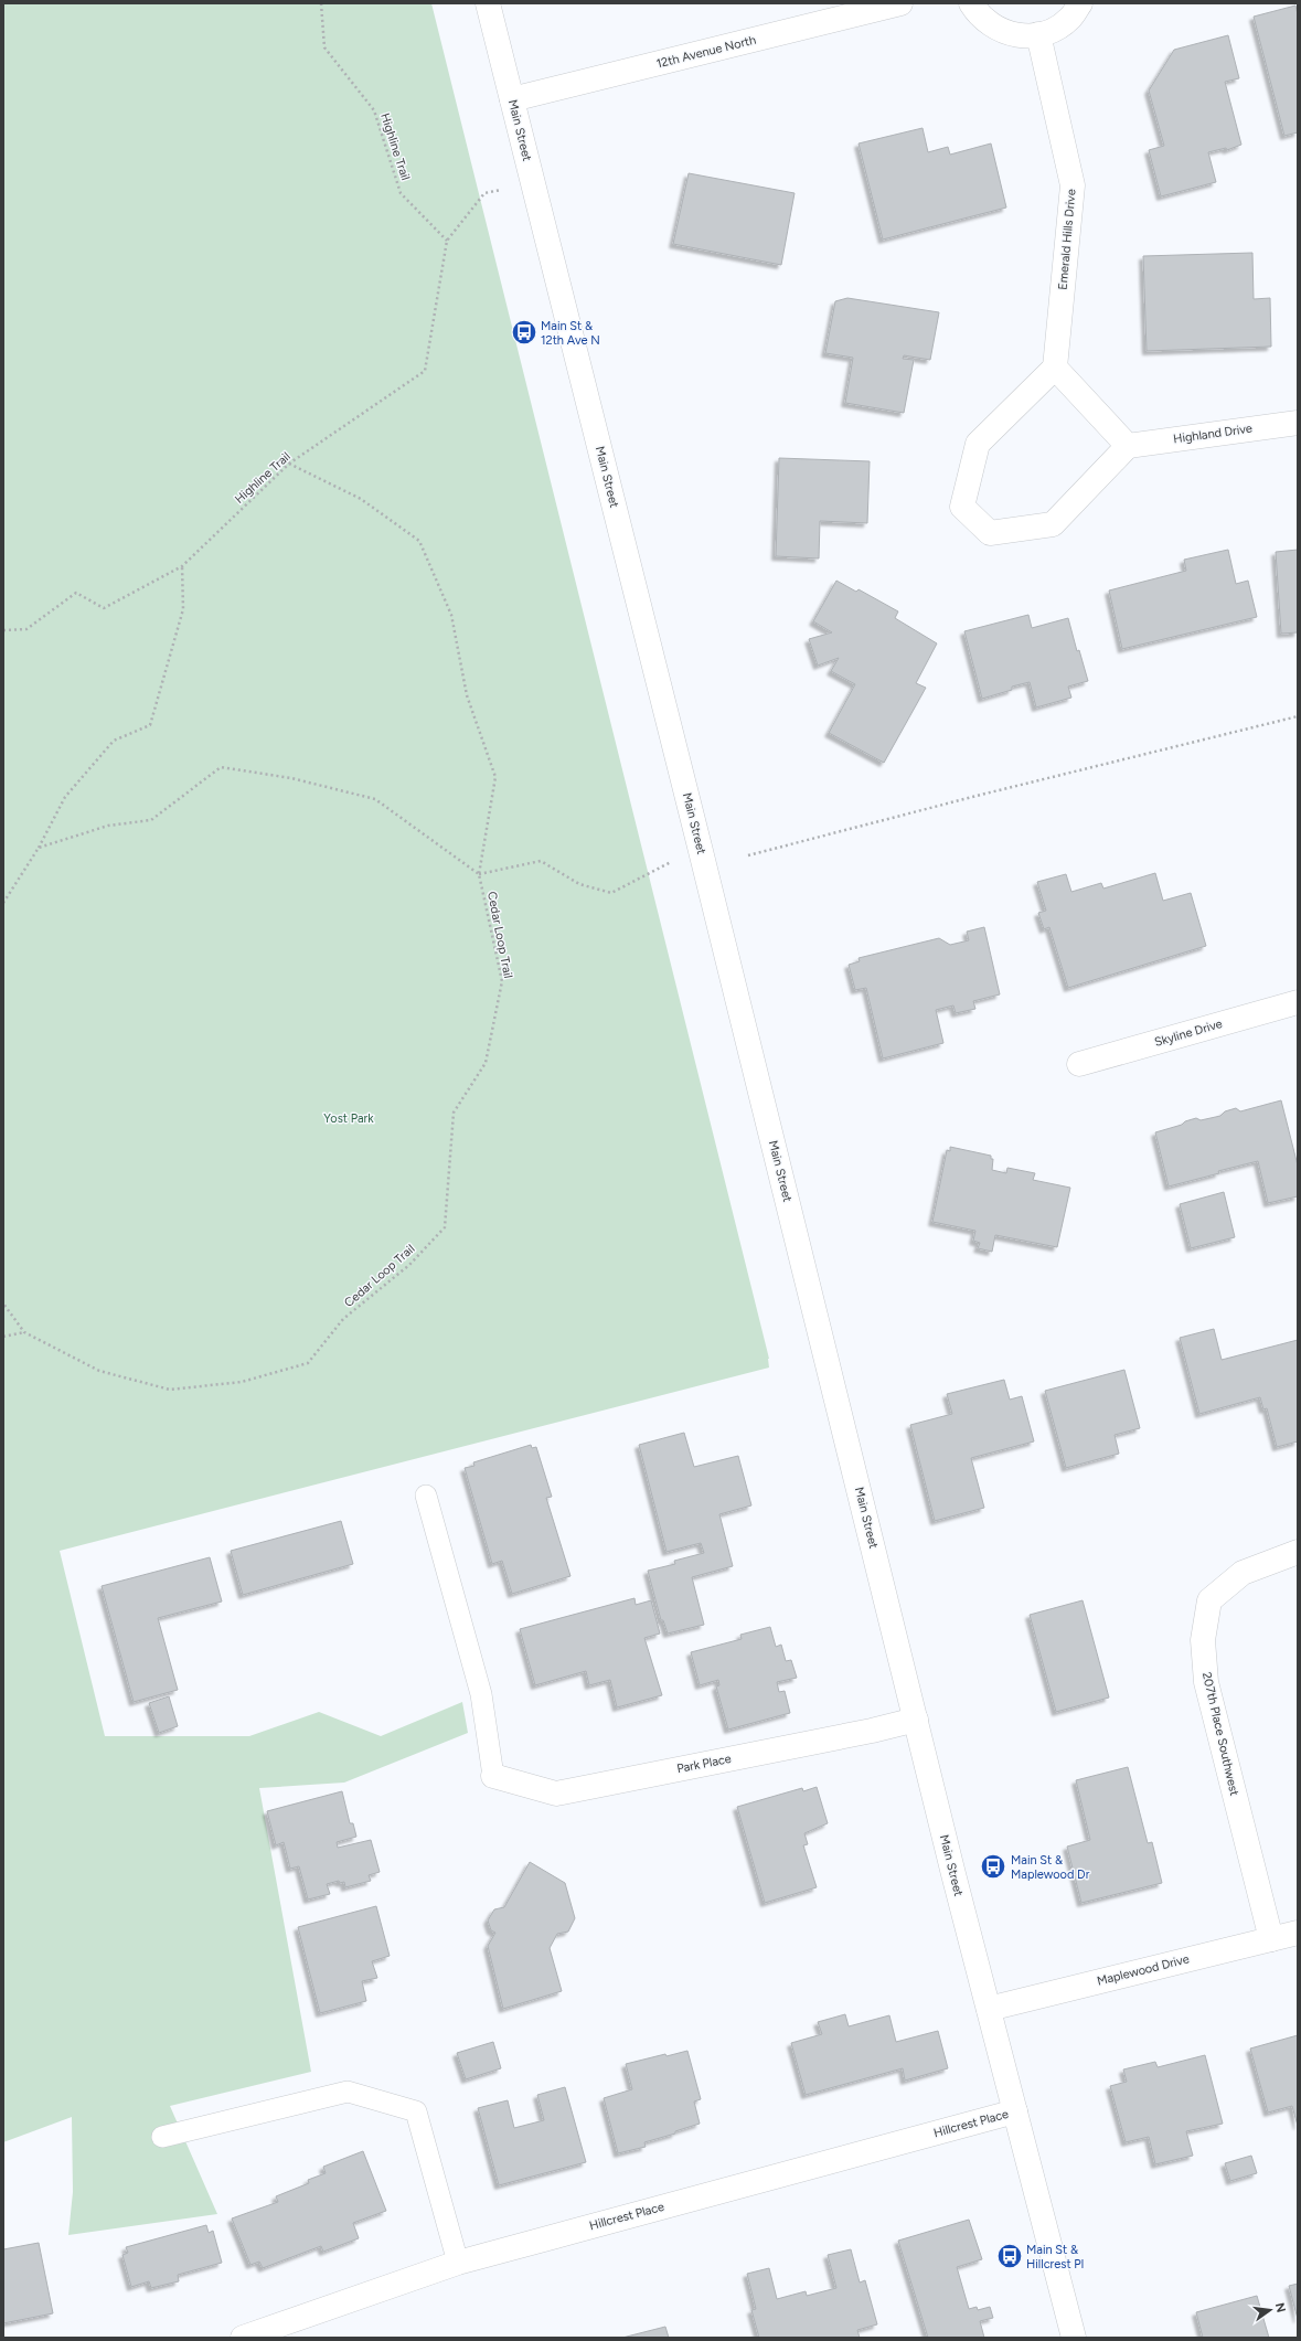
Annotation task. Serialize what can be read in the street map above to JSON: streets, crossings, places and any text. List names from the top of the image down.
{
  "streets": {
    "street": [
      "12th Avenue North",
      "Main Street",
      "Emerald Hills Drive",
      "Highland Drive",
      "Skyline Drive",
      "207th Place Southwest",
      "Park Place",
      "Maplewood Drive",
      "Hillcrest Place"
    ],
    "path": ["Highline Trail", "Cedar Loop Trail"]
  },
  "crossings": [
    ["12th Avenue North", "Main Street"],
    ["Main Street", "Highline Trail"],
    ["Main Street", "Park Place"],
    ["Main Street", "Maplewood Drive"],
    ["Main Street", "Hillcrest Place"],
    ["207th Place Southwest", "Maplewood Drive"]
  ],
  "parks": ["Yost Park"],
  "places": {
    "bus stop": ["Main St & 12th Ave N", "Main St & Maplewood Dr", "Main St & Hillcrest Pl"]
  },
  "north": "right"
}
